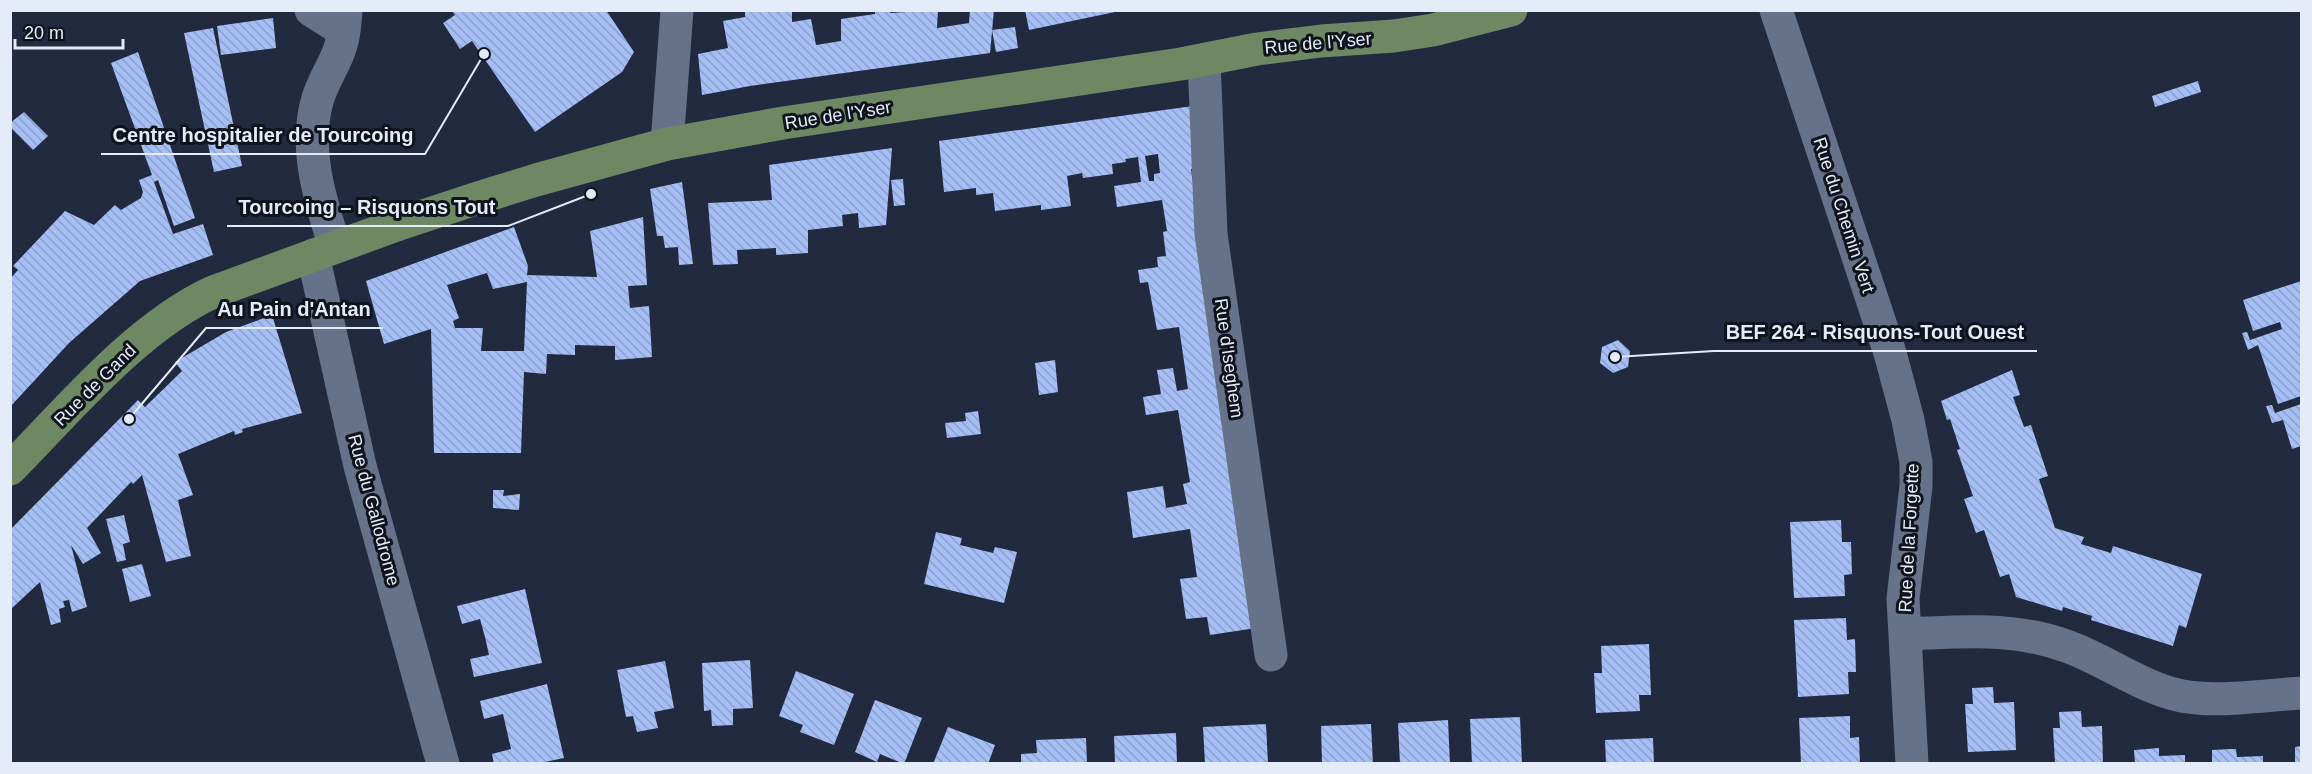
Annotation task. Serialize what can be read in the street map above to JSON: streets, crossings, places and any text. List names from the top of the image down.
{
  "streets": {
    "main road": ["Rue de l'Yser", "Rue de Gand"],
    "street": [
      "Rue du Chemin Vert",
      "Rue d'Iseghem",
      "Rue du Gallodrome",
      "Rue de la Forgette"
    ]
  },
  "crossings": [
    ["Rue de l'Yser", "Rue d'Iseghem"],
    ["Rue de l'Yser", "Rue de Gand"],
    ["Rue de l'Yser", "Rue du Gallodrome"],
    ["Rue du Chemin Vert", "Rue de la Forgette"]
  ],
  "places": [
    "Centre hospitalier de Tourcoing",
    "Tourcoing – Risquons Tout",
    "BEF 264 - Risquons-Tout Ouest",
    "Au Pain d'Antan"
  ],
  "scale_bar": "20 m"
}
